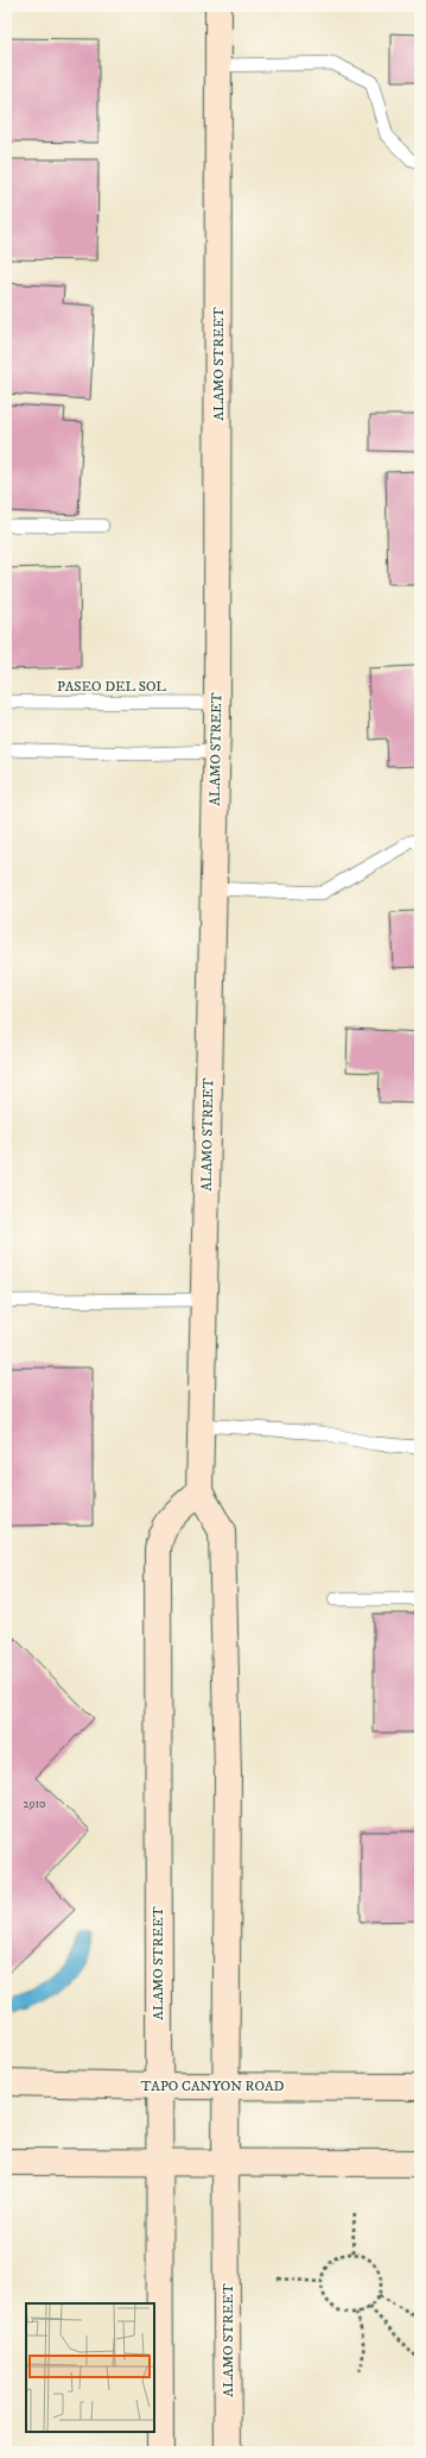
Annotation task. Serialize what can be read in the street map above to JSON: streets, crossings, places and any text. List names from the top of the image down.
{
  "streets": {
    "main road": ["ALAMO STREET", "TAPO CANYON ROAD"],
    "lane": ["PASEO DEL SOL"]
  },
  "crossings": [
    ["ALAMO STREET", "PASEO DEL SOL"],
    ["ALAMO STREET", "TAPO CANYON ROAD"]
  ],
  "house_numbers": ["2910"]
}
